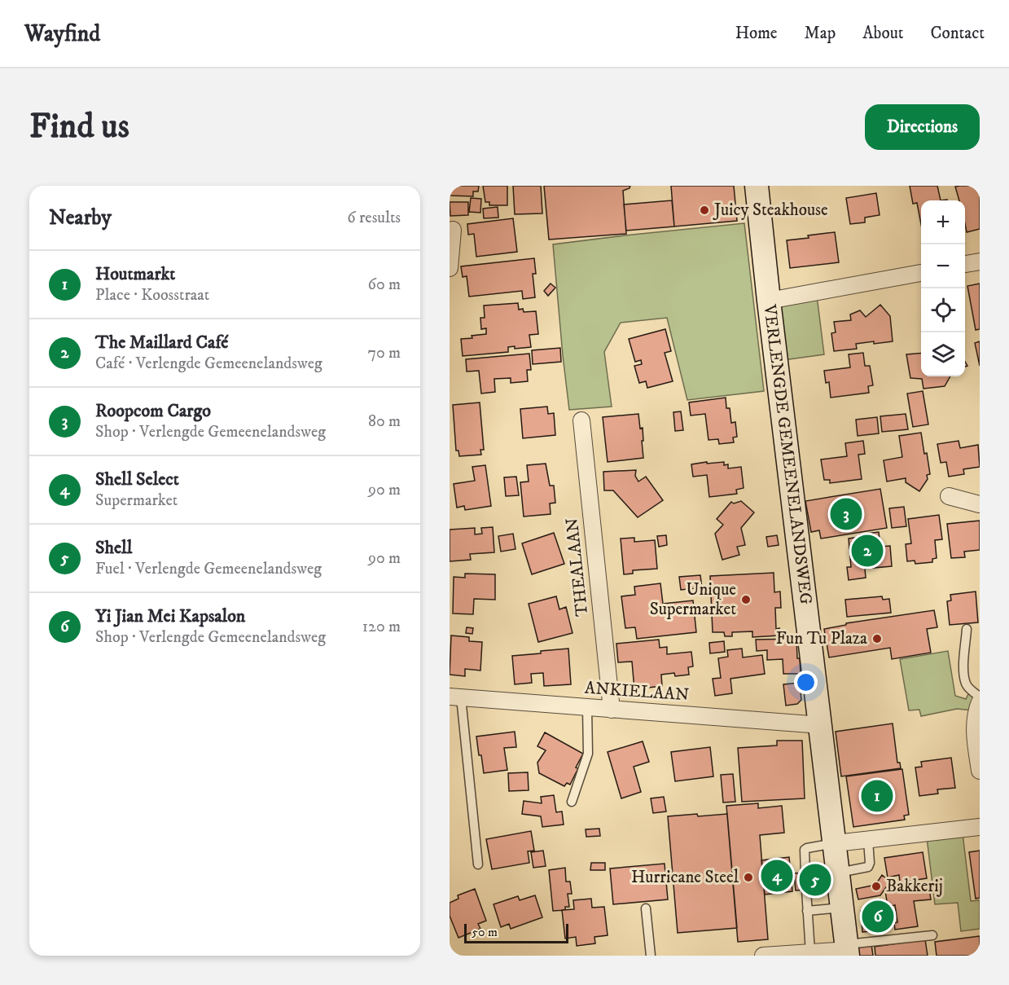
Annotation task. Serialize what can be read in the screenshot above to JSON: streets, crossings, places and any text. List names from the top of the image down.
{
  "streets": {
    "street": ["VERLENGDE GEMEENELANDSWEG", "THEALAAN", "ANKIELAAN"]
  },
  "crossings": [
    ["VERLENGDE GEMEENELANDSWEG", "ANKIELAAN"],
    ["THEALAAN", "ANKIELAAN"]
  ],
  "places": [
    "Juicy Steakhouse",
    "Unique Supermarket",
    "Fun Tu Plaza",
    "Hurricane Steel",
    "Bakkerij"
  ],
  "scale_bar": "50 m",
  "page": {
    "header": "Wayfind",
    "nav": [
      "Home",
      "Map",
      "About",
      "Contact"
    ],
    "buttons": "Directions",
    "title": "Find us",
    "heading": ["Nearby", "6 results"],
    "map_buttons": ["+", "−"],
    "list": [
      {
        "mark": "1",
        "name": "Houtmarkt",
        "note": "Place · Koosstraat",
        "value": "60 m"
      },
      {
        "mark": "2",
        "name": "The Maillard Café",
        "note": "Café · Verlengde Gemeenelandsweg",
        "value": "70 m"
      },
      {
        "mark": "3",
        "name": "Roopcom Cargo",
        "note": "Shop · Verlengde Gemeenelandsweg",
        "value": "80 m"
      },
      {
        "mark": "4",
        "name": "Shell Select",
        "note": "Supermarket",
        "value": "90 m"
      },
      {
        "mark": "5",
        "name": "Shell",
        "note": "Fuel · Verlengde Gemeenelandsweg",
        "value": "90 m"
      },
      {
        "mark": "6",
        "name": "Yi Jian Mei Kapsalon",
        "note": "Shop · Verlengde Gemeenelandsweg",
        "value": "120 m"
      }
    ],
    "pins": [
      "3",
      "2",
      "1",
      "4",
      "5",
      "6"
    ],
    "scale": "50 m"
  }
}
